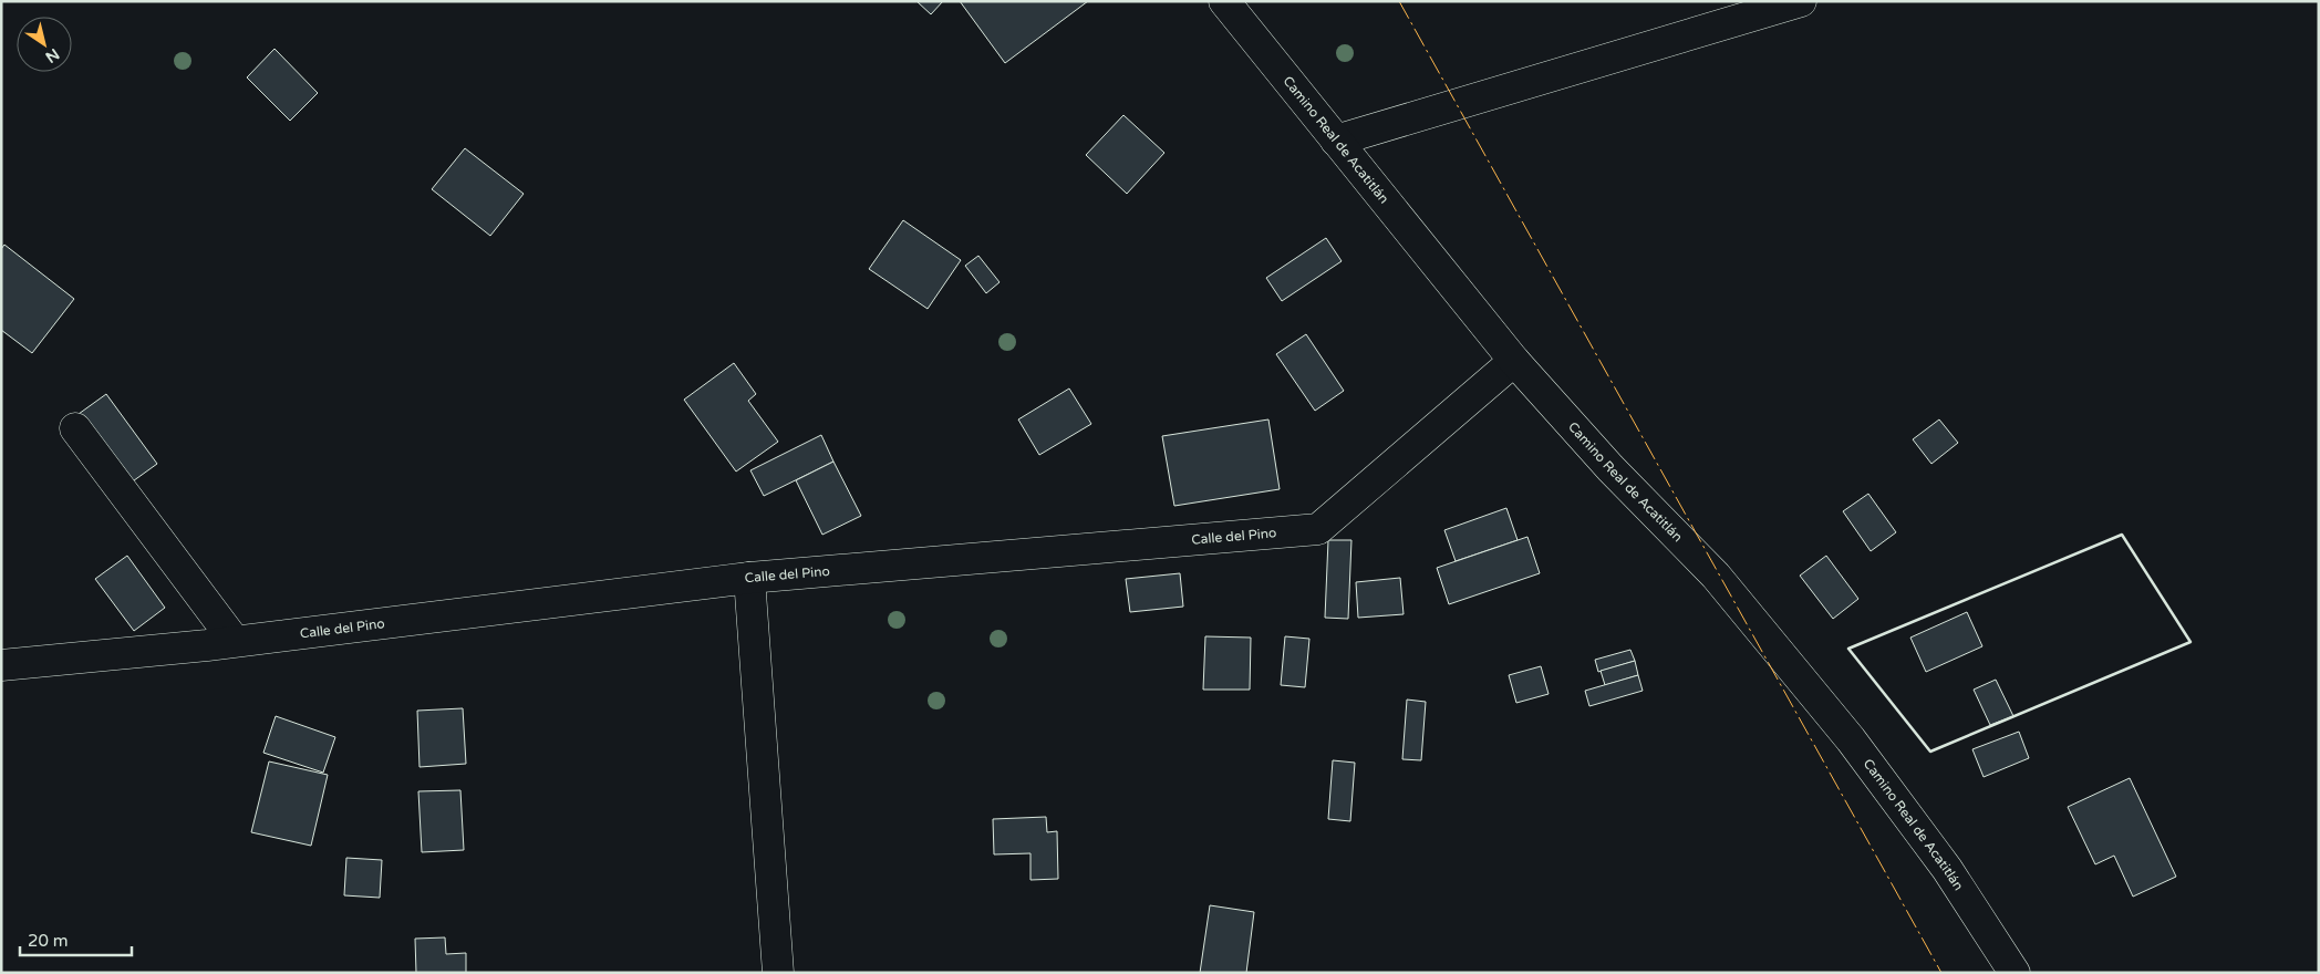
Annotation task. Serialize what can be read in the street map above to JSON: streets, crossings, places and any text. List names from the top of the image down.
{
  "streets": {
    "street": ["Camino Real de Acatitlán", "Calle del Pino"]
  },
  "crossings": [
    ["Camino Real de Acatitlán", "Calle del Pino"]
  ],
  "scale_bar": "20 m",
  "north": "bottom right"
}
